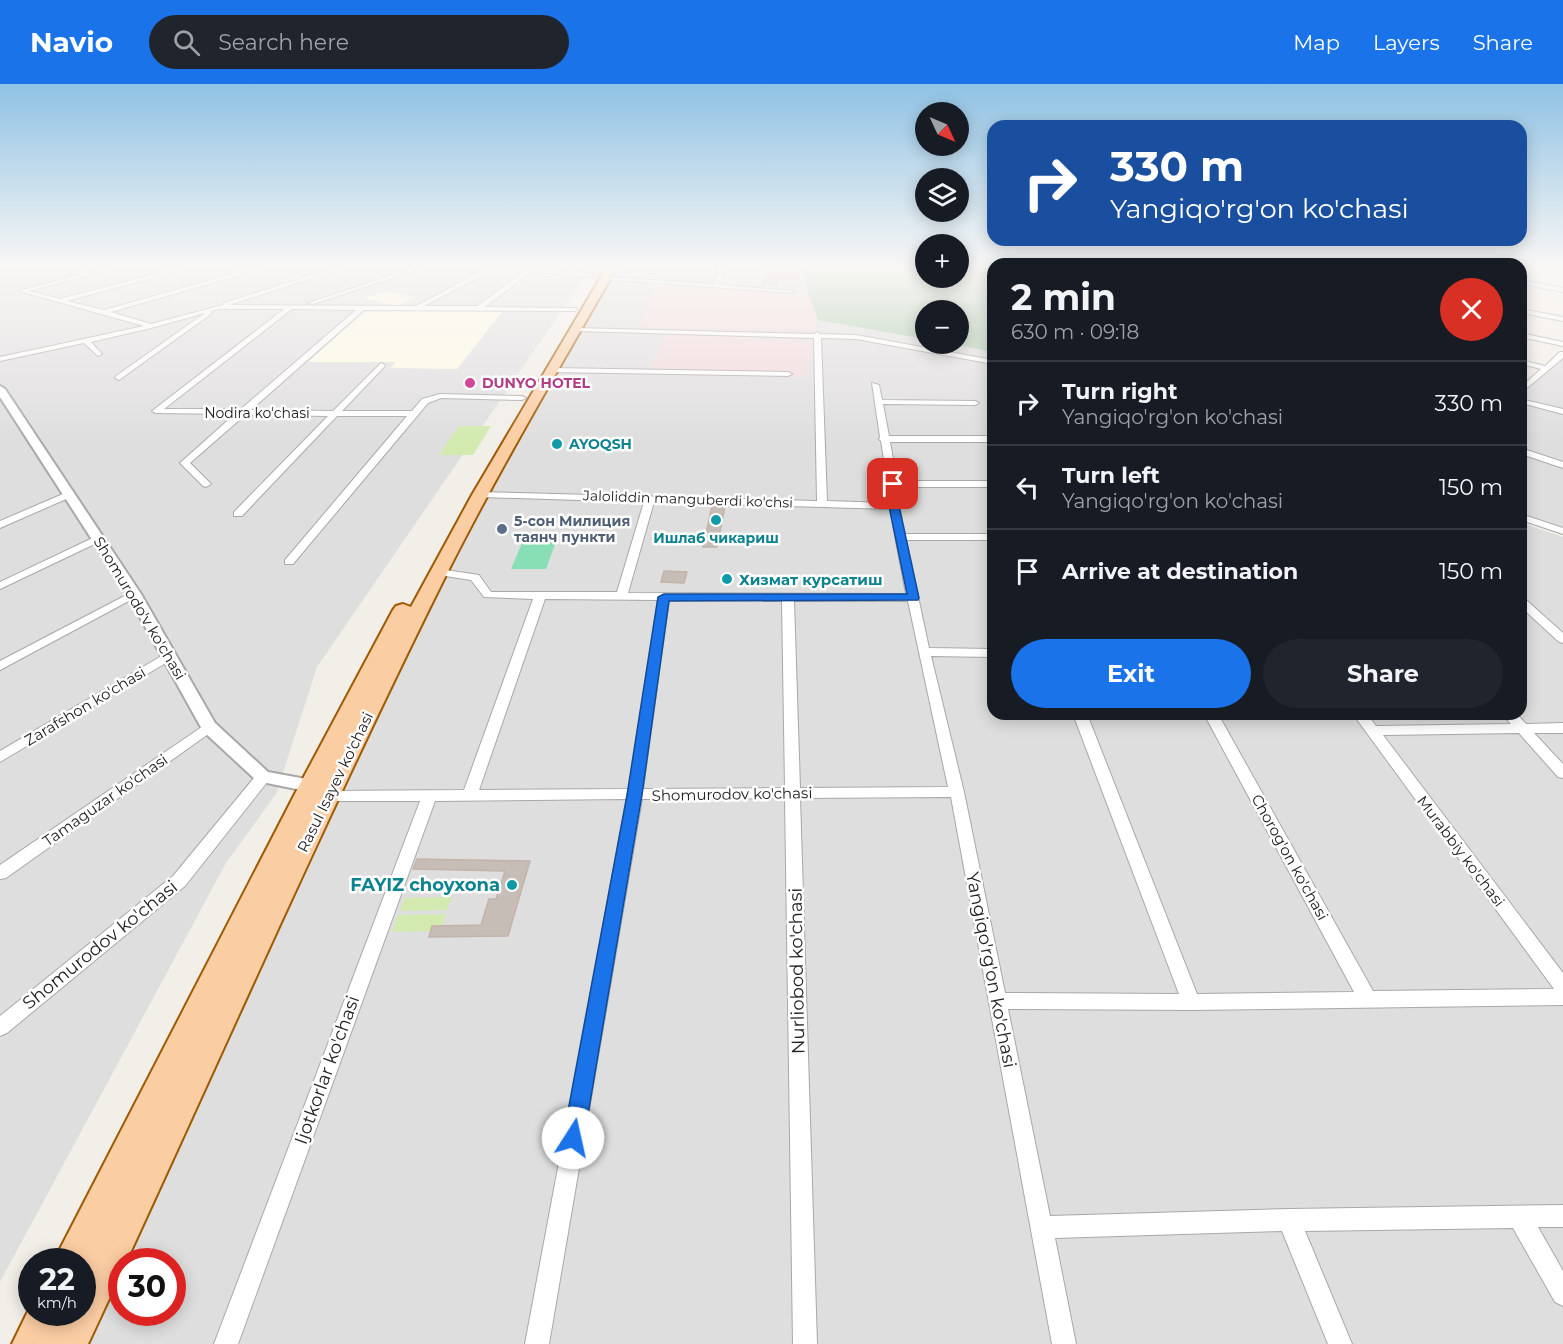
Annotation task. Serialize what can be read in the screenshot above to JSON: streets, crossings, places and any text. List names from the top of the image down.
{
  "streets": {
    "main road": ["Rasul Isayev ko'chasi"],
    "street": [
      "Nodira ko'chasi",
      "Jaloliddin manguberdi ko'chsi",
      "Shomurodo'v ko'chasi",
      "Zarafshon ko'chasi",
      "Shomurodov ko'chasi",
      "Tamaguzar ko'chasi",
      "Murabbiy ko'chasi",
      "Chorog'on ko'chasi",
      "Yangiqo'rg'on ko'chasi",
      "Nurliobod ko'chasi",
      "Ijotkorlar ko'chasi"
    ]
  },
  "crossings": [
    ["Jaloliddin manguberdi ko'chsi", "Rasul Isayev ko'chasi"],
    ["Jaloliddin manguberdi ko'chsi", "Yangiqo'rg'on ko'chasi"],
    ["Shomurodo'v ko'chasi", "Zarafshon ko'chasi"],
    ["Shomurodo'v ko'chasi", "Shomurodov ko'chasi"],
    ["Shomurodo'v ko'chasi", "Tamaguzar ko'chasi"],
    ["Rasul Isayev ko'chasi", "Shomurodov ko'chasi"],
    ["Shomurodov ko'chasi", "Yangiqo'rg'on ko'chasi"],
    ["Shomurodov ko'chasi", "Nurliobod ko'chasi"],
    ["Shomurodov ko'chasi", "Ijotkorlar ko'chasi"]
  ],
  "places": [
    "DUNYO HOTEL",
    "AYOQSH",
    "Ишлаб чикариш",
    "5-сон Милиция таянч пункти",
    "Хизмат курсатиш",
    "FAYIZ choyxona"
  ],
  "north": "bottom right",
  "page": {
    "header": "Navio",
    "search": "Search here",
    "nav": ["Map", "Layers", "Share"],
    "map_buttons": ["+", "−"],
    "turn": ["330 m", "Yangiqo'rg'on ko'chasi"],
    "heading": ["2 min", "630 m · 09:18"],
    "list": [
      {
        "name": "Turn right",
        "note": "Yangiqo'rg'on ko'chasi",
        "value": "330 m"
      },
      {
        "name": "Turn left",
        "note": "Yangiqo'rg'on ko'chasi",
        "value": "150 m"
      },
      {
        "name": "Arrive at destination",
        "value": "150 m"
      }
    ],
    "buttons": ["Exit", "Share"],
    "speed": "22 km/h",
    "limit": "30"
  }
}
